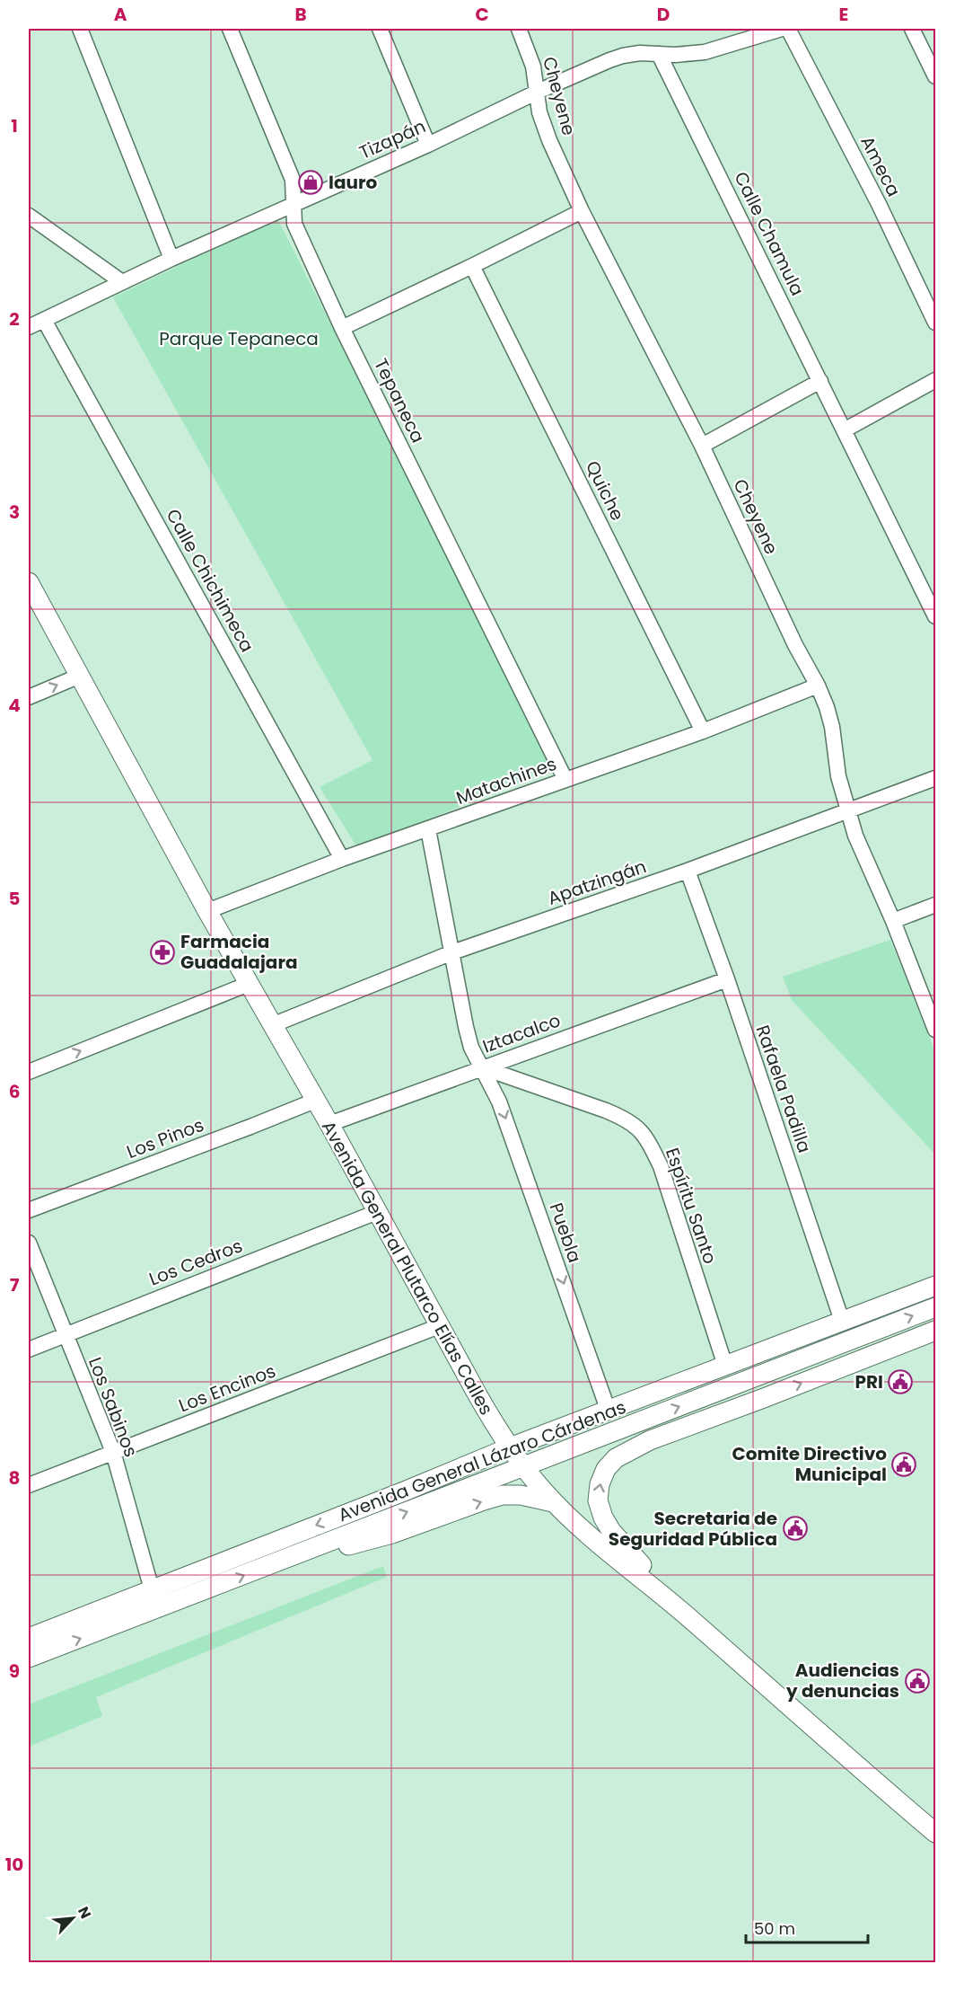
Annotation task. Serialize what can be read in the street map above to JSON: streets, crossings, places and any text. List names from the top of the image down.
{
  "streets": {
    "street": [
      "Cheyene",
      "Tizapán",
      "Ameca",
      "Calle Chamula",
      "Tepaneca",
      "Quiche",
      "Calle Chichimeca",
      "Matachines",
      "Apatzingán",
      "Iztacalco",
      "Rafaela Padilla",
      "Los Pinos",
      "Espíritu Santo",
      "Puebla",
      "Los Cedros",
      "Avenida General Plutarco Elías Calles",
      "Los Encinos",
      "Los Sabinos",
      "Avenida General Lázaro Cárdenas"
    ]
  },
  "crossings": [
    ["Cheyene", "Tizapán"],
    ["Cheyene", "Matachines"],
    ["Cheyene", "Apatzingán"],
    ["Tizapán", "Calle Chamula"],
    ["Tizapán", "Tepaneca"],
    ["Tizapán", "Calle Chichimeca"],
    ["Tepaneca", "Matachines"],
    ["Quiche", "Matachines"],
    ["Calle Chichimeca", "Matachines"],
    ["Matachines", "Puebla"],
    ["Matachines", "Avenida General Plutarco Elías Calles"],
    ["Apatzingán", "Rafaela Padilla"],
    ["Apatzingán", "Puebla"],
    ["Apatzingán", "Avenida General Plutarco Elías Calles"],
    ["Iztacalco", "Rafaela Padilla"],
    ["Iztacalco", "Espíritu Santo"],
    ["Iztacalco", "Puebla"],
    ["Iztacalco", "Avenida General Plutarco Elías Calles"],
    ["Rafaela Padilla", "Avenida General Lázaro Cárdenas"],
    ["Los Pinos", "Avenida General Plutarco Elías Calles"],
    ["Espíritu Santo", "Puebla"],
    ["Espíritu Santo", "Avenida General Lázaro Cárdenas"],
    ["Puebla", "Avenida General Lázaro Cárdenas"],
    ["Los Cedros", "Avenida General Plutarco Elías Calles"],
    ["Los Cedros", "Los Sabinos"],
    ["Avenida General Plutarco Elías Calles", "Los Encinos"],
    ["Avenida General Plutarco Elías Calles", "Avenida General Lázaro Cárdenas"],
    ["Los Encinos", "Los Sabinos"],
    ["Los Sabinos", "Avenida General Lázaro Cárdenas"]
  ],
  "one_way": ["Puebla"],
  "parks": ["Parque Tepaneca"],
  "places": {
    "shop": ["lauro"],
    "pharmacy": ["Farmacia Guadalajara"],
    "public building": [
      "PRI",
      "Comite Directivo Municipal",
      "Secretaria de Seguridad Pública",
      "Audiencias y denuncias"
    ]
  },
  "scale_bar": "50 m",
  "north": "top right",
  "grid": {
    "columns": [
      "A",
      "B",
      "C",
      "D",
      "E"
    ],
    "rows": [
      "1",
      "2",
      "3",
      "4",
      "5",
      "6",
      "7",
      "8",
      "9",
      "10"
    ]
  }
}
